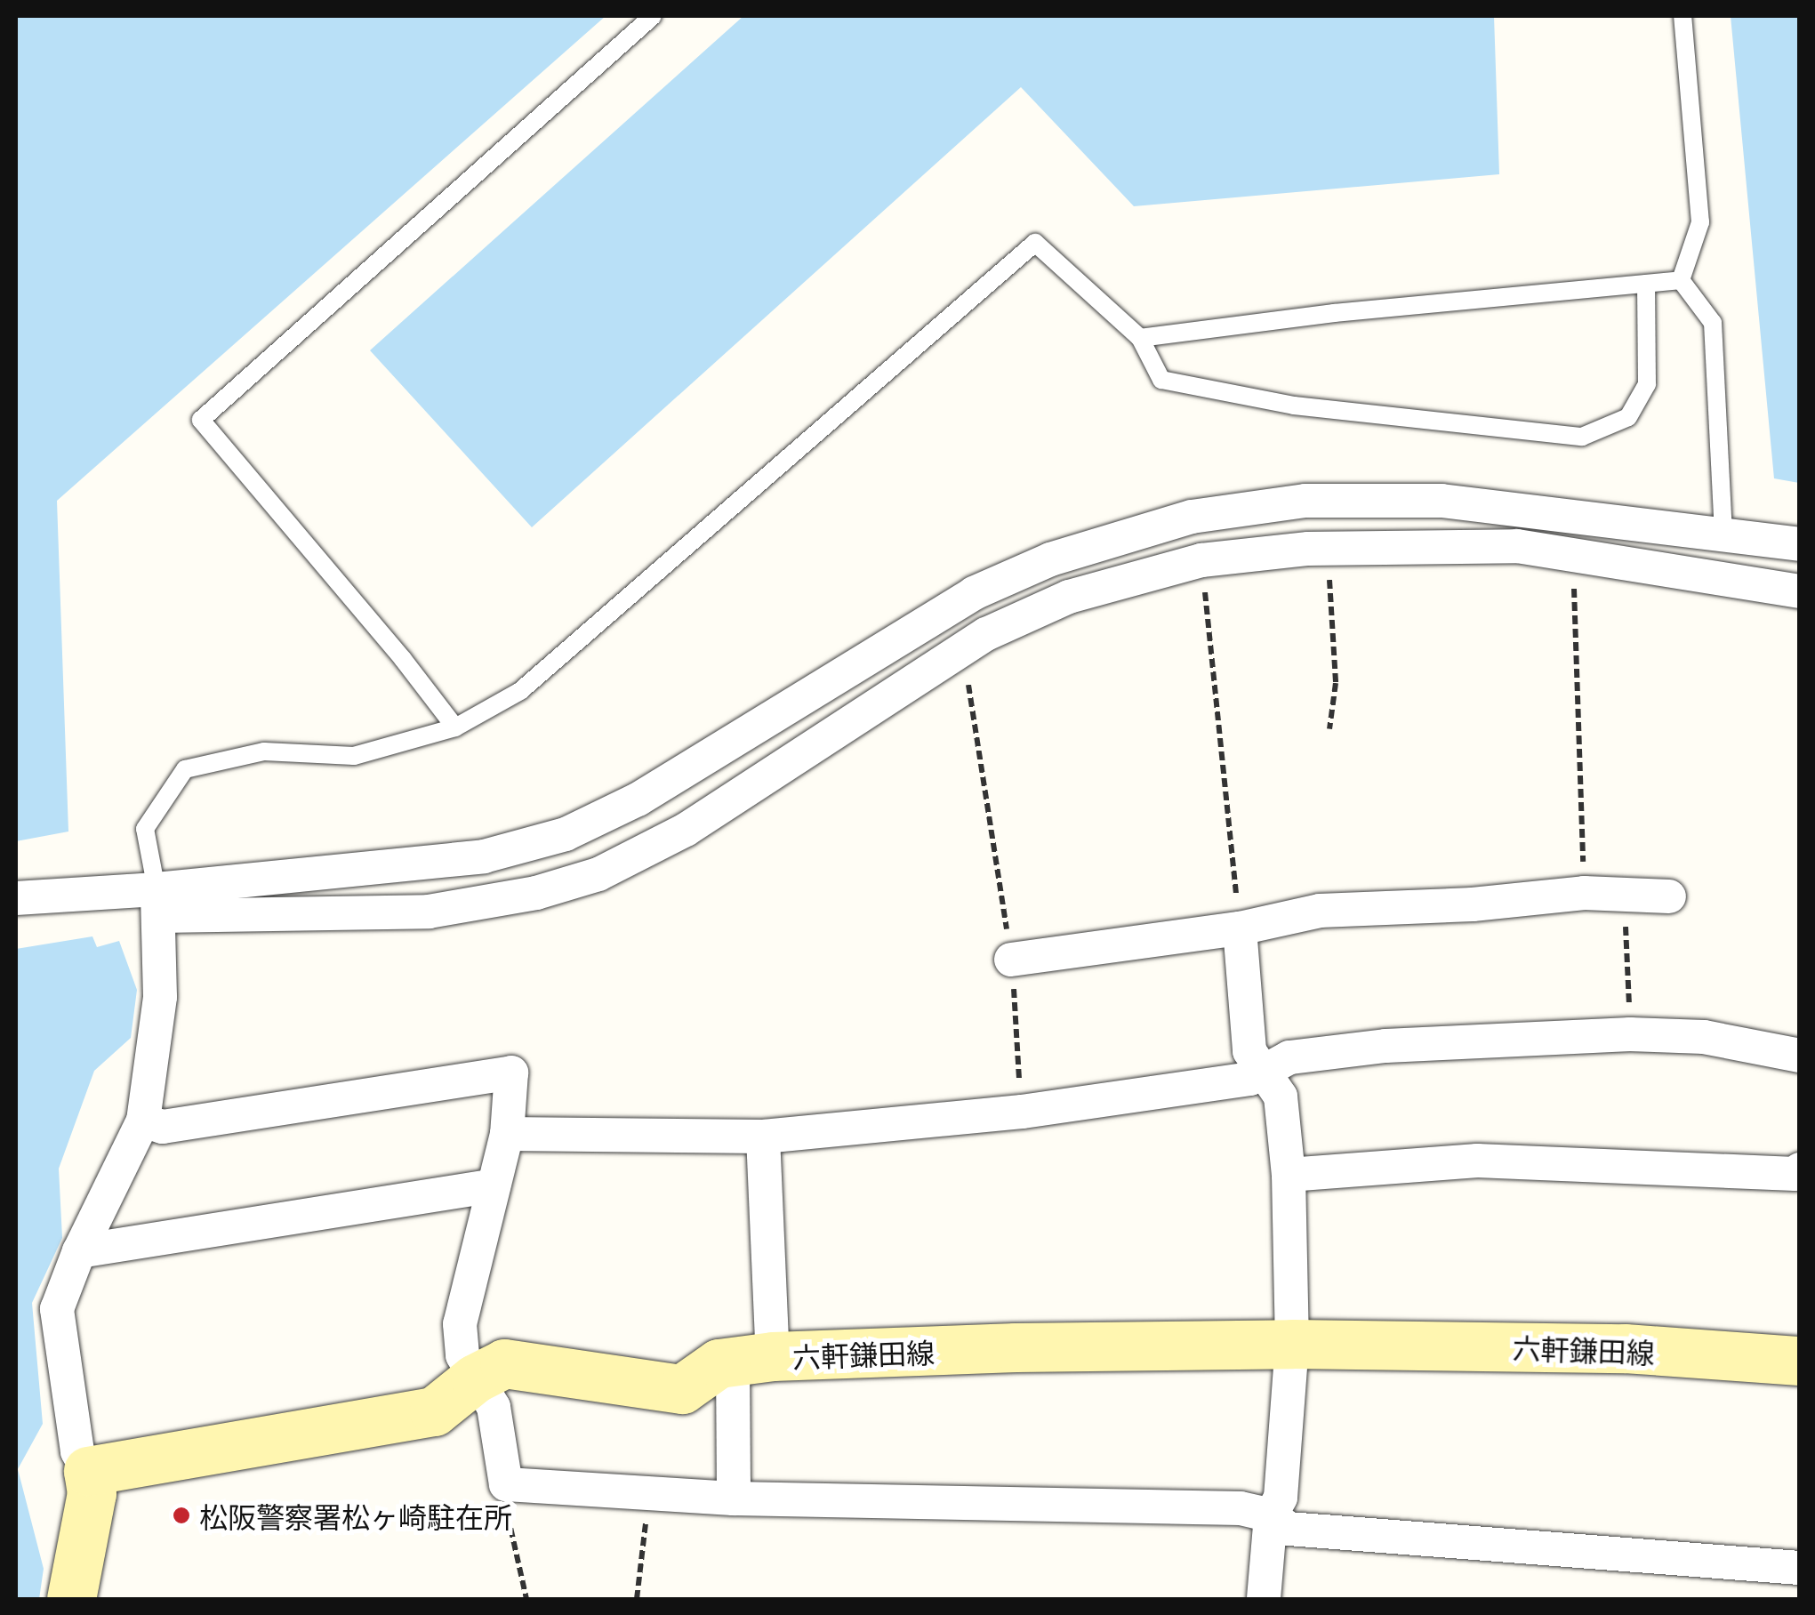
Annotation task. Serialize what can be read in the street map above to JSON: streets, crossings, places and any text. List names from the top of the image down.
{
  "streets": {
    "main road": ["六軒鎌田線"]
  },
  "places": ["松阪警察署松ヶ崎駐在所"]
}
